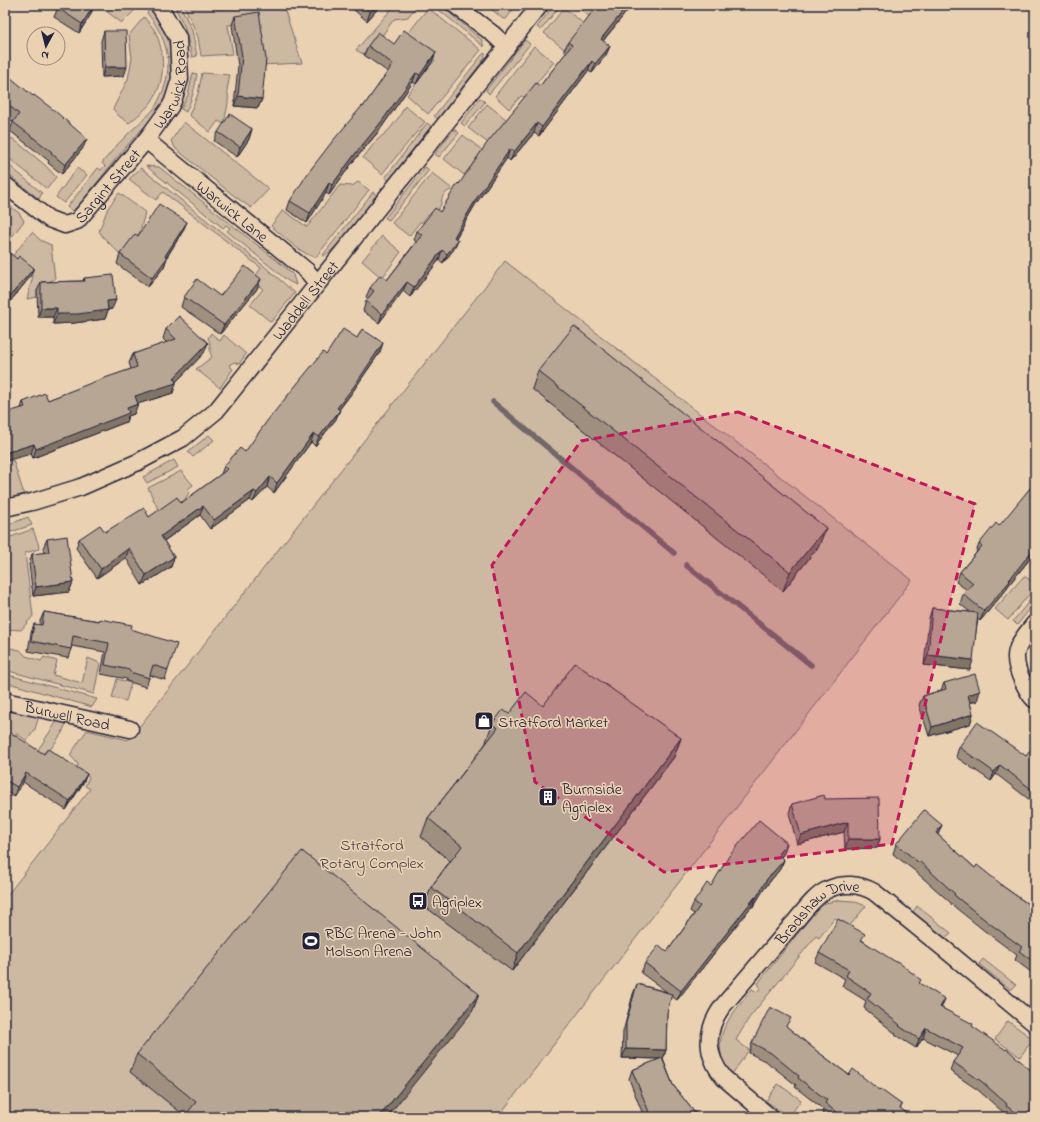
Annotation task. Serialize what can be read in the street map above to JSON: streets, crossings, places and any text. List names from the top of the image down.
{
  "streets": {
    "street": [
      "Warwick Road",
      "Sargint Street",
      "Warwick Lane",
      "Waddell Street",
      "Burwell Road",
      "Bradshaw Drive"
    ]
  },
  "crossings": [
    ["Warwick Road", "Sargint Street"],
    ["Warwick Road", "Warwick Lane"],
    ["Sargint Street", "Warwick Lane"],
    ["Warwick Lane", "Waddell Street"]
  ],
  "parks": ["Stratford Rotary Complex"],
  "places": {
    "shop": ["Stratford Market"],
    "building": ["Burnside Agriplex"],
    "bus stop": ["Agriplex"],
    "sports": ["RBC Arena - John Molson Arena"]
  },
  "north": "bottom"
}
